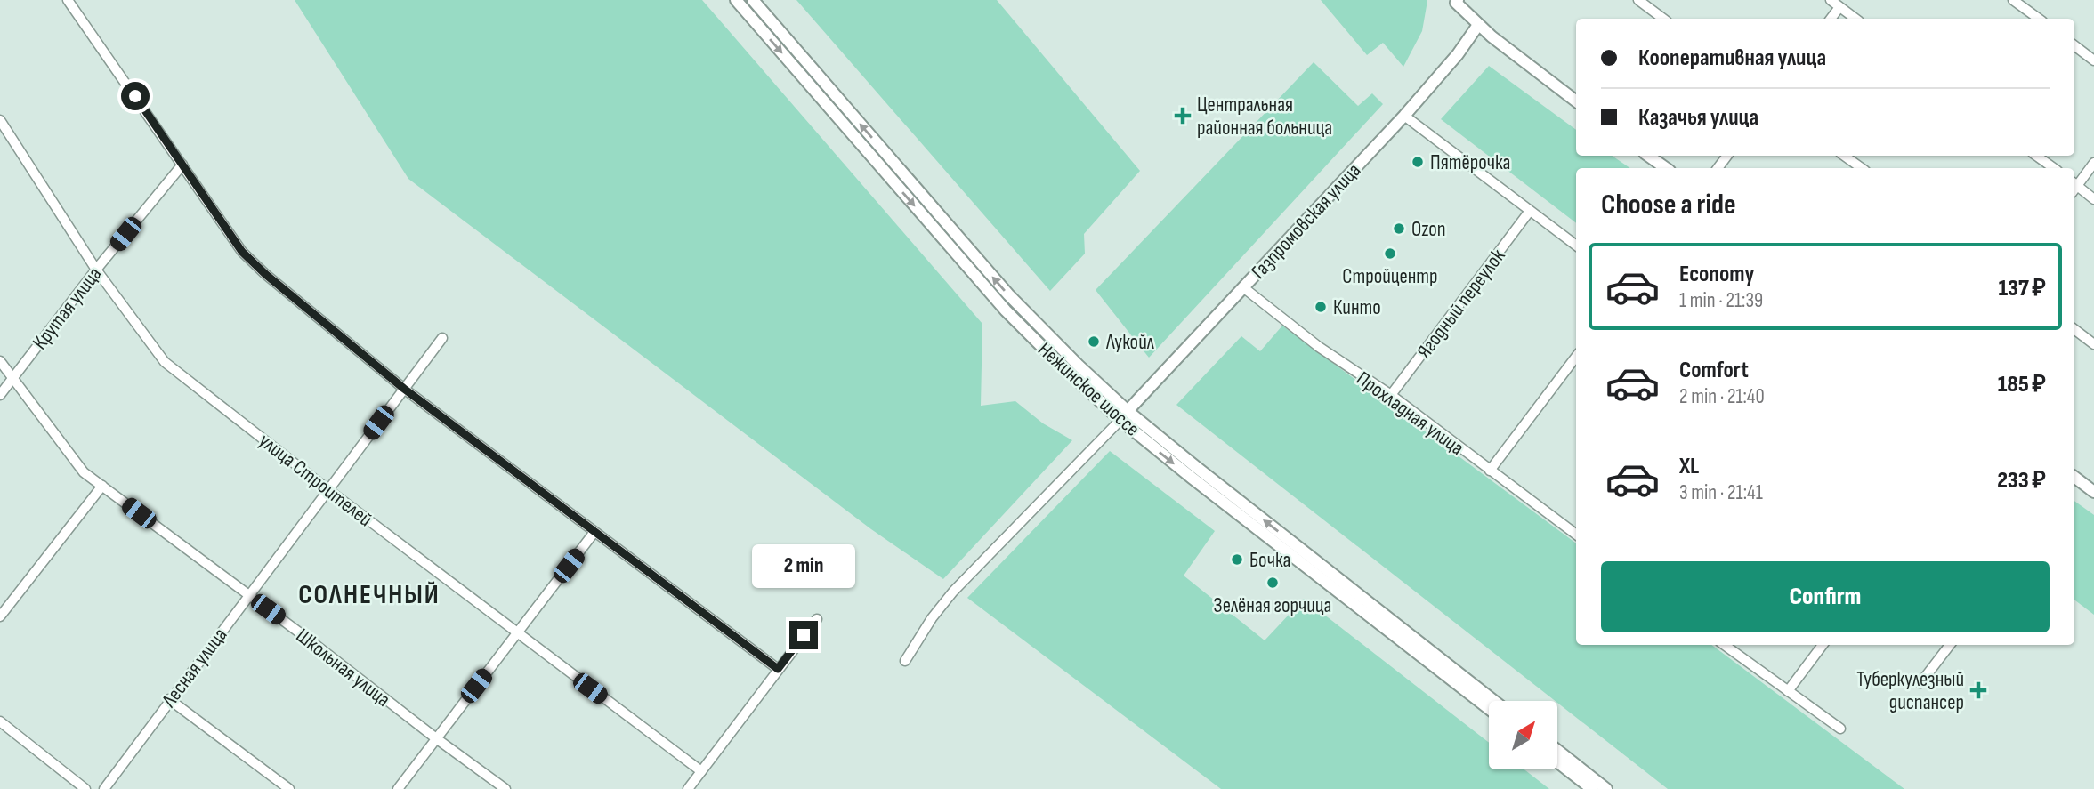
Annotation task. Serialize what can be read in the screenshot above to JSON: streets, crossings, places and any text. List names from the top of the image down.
{
  "streets": {
    "main road": ["Газпромовская улица", "Нежинское шоссе"],
    "street": [
      "Ягодный переулок",
      "Крутая улица",
      "Прохладная улица",
      "улица Строителей",
      "Лесная улица",
      "Школьная улица"
    ]
  },
  "crossings": [
    ["Газпромовская улица", "Нежинское шоссе"],
    ["Газпромовская улица", "Прохладная улица"],
    ["Ягодный переулок", "Прохладная улица"],
    ["Крутая улица", "улица Строителей"],
    ["Крутая улица", "Школьная улица"],
    ["улица Строителей", "Лесная улица"],
    ["Лесная улица", "Школьная улица"]
  ],
  "districts": ["СОЛНЕЧНЫЙ"],
  "places": {
    "health": ["Центральная районная больница", "Туберкулезный диспансер"],
    "other": [
      "Пятёрочка",
      "Ozon",
      "Стройцентр",
      "Кинто",
      "Лукойл",
      "Бочка",
      "Зелёная горчица"
    ]
  },
  "north": "top right",
  "page": {
    "banner": ["Кооперативная улица", "Казачья улица"],
    "heading": "Choose a ride",
    "list": [
      {
        "name": "Economy",
        "note": "1 min · 21:39",
        "value": "137 ₽"
      },
      {
        "name": "Comfort",
        "note": "2 min · 21:40",
        "value": "185 ₽"
      },
      {
        "name": "XL",
        "note": "3 min · 21:41",
        "value": "233 ₽"
      }
    ],
    "bubble": "2 min",
    "buttons": "Confirm"
  }
}
